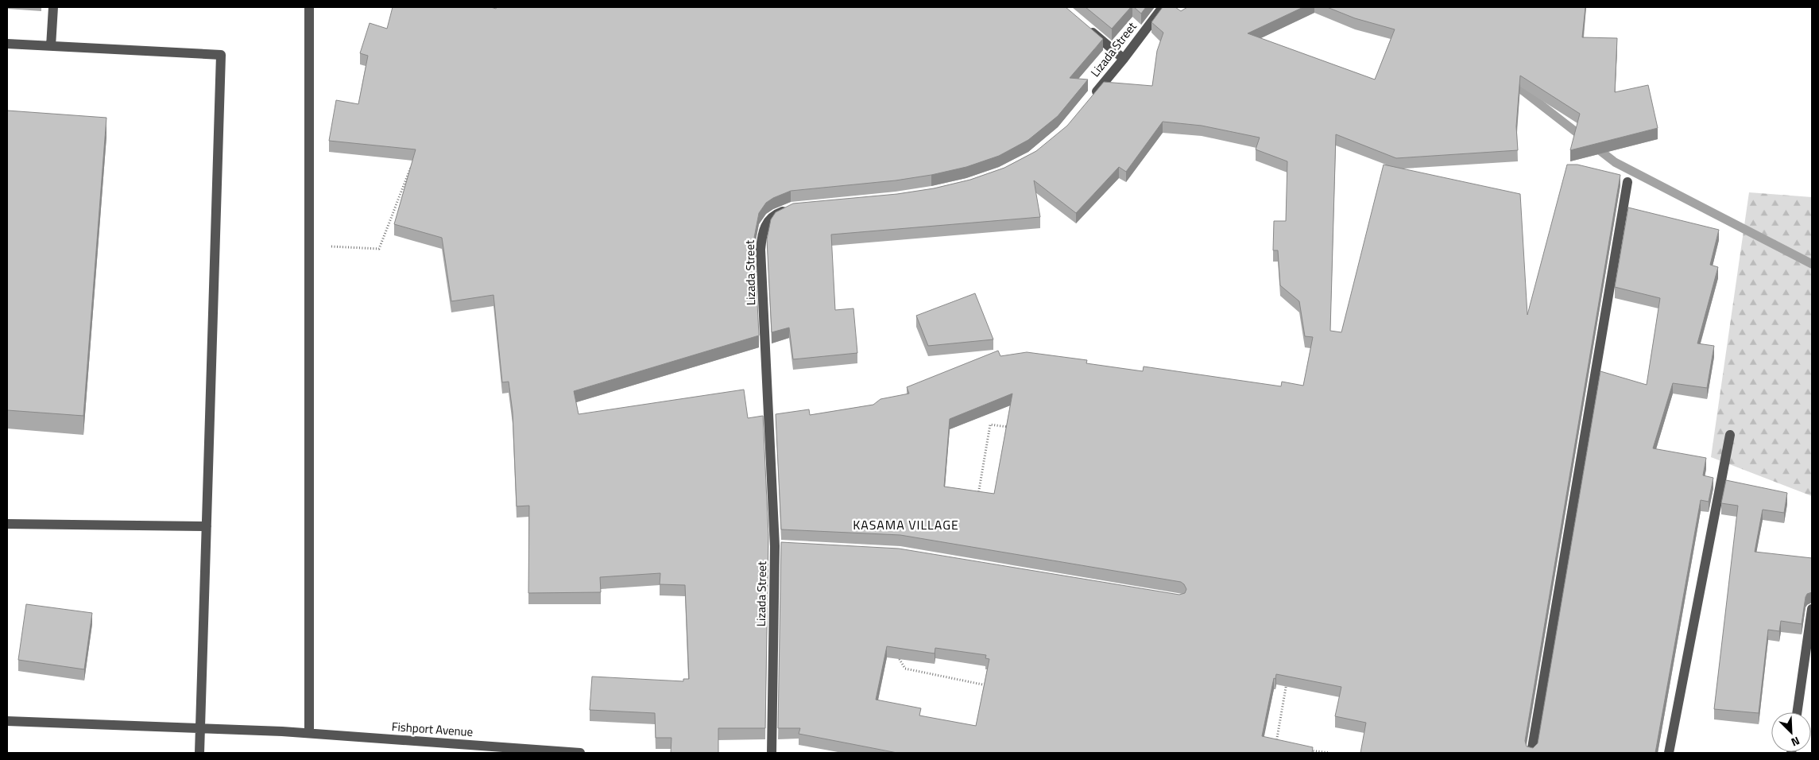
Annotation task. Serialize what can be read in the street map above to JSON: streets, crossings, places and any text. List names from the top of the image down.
{
  "streets": {
    "street": ["Lizada Street", "Fishport Avenue"]
  },
  "districts": ["KASAMA VILLAGE"],
  "north": "bottom right"
}
